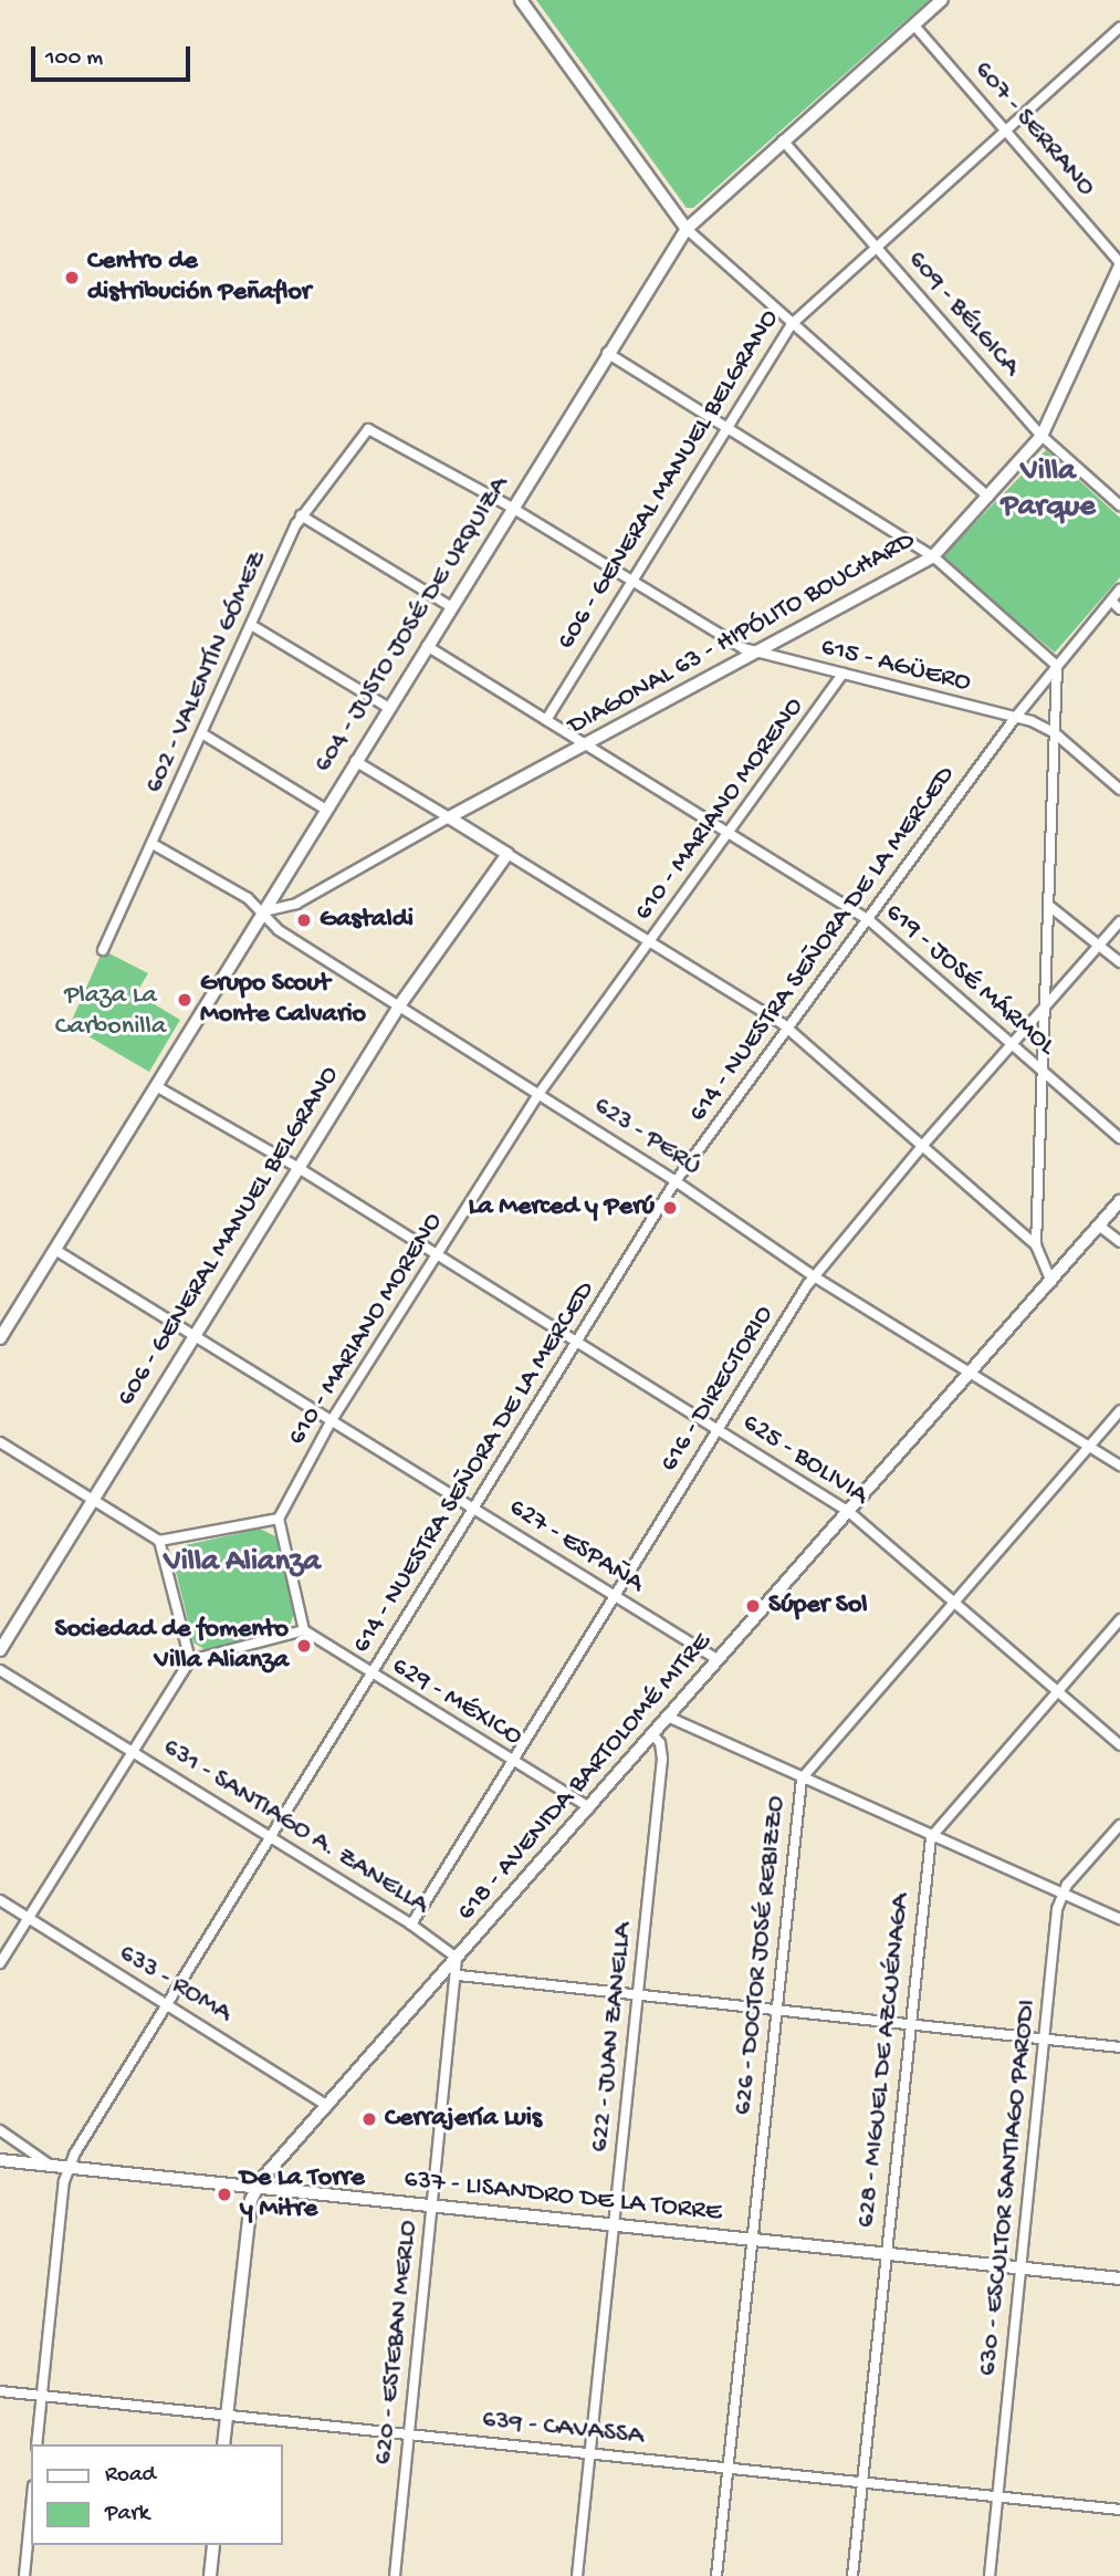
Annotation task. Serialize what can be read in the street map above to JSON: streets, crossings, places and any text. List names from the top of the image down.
{
  "streets": {
    "main road": [
      "606 - GENERAL MANUEL BELGRANO",
      "604 - JUSTO JOSÉ DE URQUIZA",
      "DIAGONAL 63 - HIPÓLITO BOUCHARD",
      "618 - AVENIDA BARTOLOMÉ MITRE",
      "637 - LISANDRO DE LA TORRE"
    ],
    "street": [
      "607 - SERRANO",
      "609 - BÉLGICA",
      "615 - AGÜERO",
      "602 - VALENTÍN GÓMEZ",
      "610 - MARIANO MORENO",
      "614 - NUESTRA SEÑORA DE LA MERCED",
      "619 - JOSÉ MÁRMOL",
      "623 - PERÚ",
      "616 - DIRECTORIO",
      "625 - BOLIVIA",
      "627 - ESPAÑA",
      "629 - MÉXICO",
      "631 - SANTIAGO A. ZANELLA",
      "626 - DOCTOR JOSÉ REBIZZO",
      "633 - ROMA",
      "622 - JUAN ZANELLA",
      "628 - MIGUEL DE AZCUÉNAGA",
      "630 - ESCULTOR SANTIAGO PARODI",
      "620 - ESTEBAN MERLO",
      "639 - CAVASSA"
    ]
  },
  "crossings": [
    ["607 - SERRANO", "606 - GENERAL MANUEL BELGRANO"],
    ["607 - SERRANO", "604 - JUSTO JOSÉ DE URQUIZA"],
    ["607 - SERRANO", "DIAGONAL 63 - HIPÓLITO BOUCHARD"],
    ["609 - BÉLGICA", "606 - GENERAL MANUEL BELGRANO"],
    ["609 - BÉLGICA", "604 - JUSTO JOSÉ DE URQUIZA"],
    ["609 - BÉLGICA", "DIAGONAL 63 - HIPÓLITO BOUCHARD"],
    ["606 - GENERAL MANUEL BELGRANO", "615 - AGÜERO"],
    ["606 - GENERAL MANUEL BELGRANO", "619 - JOSÉ MÁRMOL"],
    ["606 - GENERAL MANUEL BELGRANO", "623 - PERÚ"],
    ["606 - GENERAL MANUEL BELGRANO", "625 - BOLIVIA"],
    ["606 - GENERAL MANUEL BELGRANO", "627 - ESPAÑA"],
    ["604 - JUSTO JOSÉ DE URQUIZA", "DIAGONAL 63 - HIPÓLITO BOUCHARD"],
    ["604 - JUSTO JOSÉ DE URQUIZA", "615 - AGÜERO"],
    ["604 - JUSTO JOSÉ DE URQUIZA", "619 - JOSÉ MÁRMOL"],
    ["604 - JUSTO JOSÉ DE URQUIZA", "623 - PERÚ"],
    ["604 - JUSTO JOSÉ DE URQUIZA", "625 - BOLIVIA"],
    ["604 - JUSTO JOSÉ DE URQUIZA", "627 - ESPAÑA"],
    ["DIAGONAL 63 - HIPÓLITO BOUCHARD", "615 - AGÜERO"],
    ["DIAGONAL 63 - HIPÓLITO BOUCHARD", "619 - JOSÉ MÁRMOL"],
    ["DIAGONAL 63 - HIPÓLITO BOUCHARD", "623 - PERÚ"],
    ["615 - AGÜERO", "602 - VALENTÍN GÓMEZ"],
    ["615 - AGÜERO", "610 - MARIANO MORENO"],
    ["615 - AGÜERO", "614 - NUESTRA SEÑORA DE LA MERCED"],
    ["602 - VALENTÍN GÓMEZ", "623 - PERÚ"],
    ["610 - MARIANO MORENO", "619 - JOSÉ MÁRMOL"],
    ["610 - MARIANO MORENO", "623 - PERÚ"],
    ["610 - MARIANO MORENO", "625 - BOLIVIA"],
    ["610 - MARIANO MORENO", "627 - ESPAÑA"],
    ["614 - NUESTRA SEÑORA DE LA MERCED", "619 - JOSÉ MÁRMOL"],
    ["614 - NUESTRA SEÑORA DE LA MERCED", "623 - PERÚ"],
    ["614 - NUESTRA SEÑORA DE LA MERCED", "625 - BOLIVIA"],
    ["614 - NUESTRA SEÑORA DE LA MERCED", "627 - ESPAÑA"],
    ["614 - NUESTRA SEÑORA DE LA MERCED", "629 - MÉXICO"],
    ["614 - NUESTRA SEÑORA DE LA MERCED", "631 - SANTIAGO A. ZANELLA"],
    ["614 - NUESTRA SEÑORA DE LA MERCED", "633 - ROMA"],
    ["614 - NUESTRA SEÑORA DE LA MERCED", "637 - LISANDRO DE LA TORRE"],
    ["614 - NUESTRA SEÑORA DE LA MERCED", "639 - CAVASSA"],
    ["619 - JOSÉ MÁRMOL", "616 - DIRECTORIO"],
    ["623 - PERÚ", "616 - DIRECTORIO"],
    ["623 - PERÚ", "618 - AVENIDA BARTOLOMÉ MITRE"],
    ["623 - PERÚ", "626 - DOCTOR JOSÉ REBIZZO"],
    ["616 - DIRECTORIO", "625 - BOLIVIA"],
    ["616 - DIRECTORIO", "627 - ESPAÑA"],
    ["616 - DIRECTORIO", "629 - MÉXICO"],
    ["616 - DIRECTORIO", "631 - SANTIAGO A. ZANELLA"],
    ["625 - BOLIVIA", "618 - AVENIDA BARTOLOMÉ MITRE"],
    ["625 - BOLIVIA", "626 - DOCTOR JOSÉ REBIZZO"],
    ["627 - ESPAÑA", "618 - AVENIDA BARTOLOMÉ MITRE"],
    ["629 - MÉXICO", "618 - AVENIDA BARTOLOMÉ MITRE"],
    ["618 - AVENIDA BARTOLOMÉ MITRE", "631 - SANTIAGO A. ZANELLA"],
    ["618 - AVENIDA BARTOLOMÉ MITRE", "633 - ROMA"],
    ["618 - AVENIDA BARTOLOMÉ MITRE", "622 - JUAN ZANELLA"],
    ["618 - AVENIDA BARTOLOMÉ MITRE", "637 - LISANDRO DE LA TORRE"],
    ["626 - DOCTOR JOSÉ REBIZZO", "637 - LISANDRO DE LA TORRE"],
    ["626 - DOCTOR JOSÉ REBIZZO", "639 - CAVASSA"],
    ["622 - JUAN ZANELLA", "637 - LISANDRO DE LA TORRE"],
    ["622 - JUAN ZANELLA", "639 - CAVASSA"],
    ["628 - MIGUEL DE AZCUÉNAGA", "637 - LISANDRO DE LA TORRE"],
    ["628 - MIGUEL DE AZCUÉNAGA", "639 - CAVASSA"],
    ["630 - ESCULTOR SANTIAGO PARODI", "637 - LISANDRO DE LA TORRE"],
    ["630 - ESCULTOR SANTIAGO PARODI", "639 - CAVASSA"],
    ["637 - LISANDRO DE LA TORRE", "620 - ESTEBAN MERLO"],
    ["620 - ESTEBAN MERLO", "639 - CAVASSA"]
  ],
  "districts": ["Villa Parque", "Villa Alianza"],
  "parks": ["Plaza La Carbonilla"],
  "places": [
    "Centro de distribución Peñaflor",
    "Gastaldi",
    "Grupo Scout Monte Calvario",
    "La Merced y Perú",
    "Súper Sol",
    "Sociedad de fomento Villa Alianza",
    "Cerrajería Luis",
    "De La Torre y Mitre"
  ],
  "legend": ["Road", "Park"],
  "scale_bar": "100 m"
}
